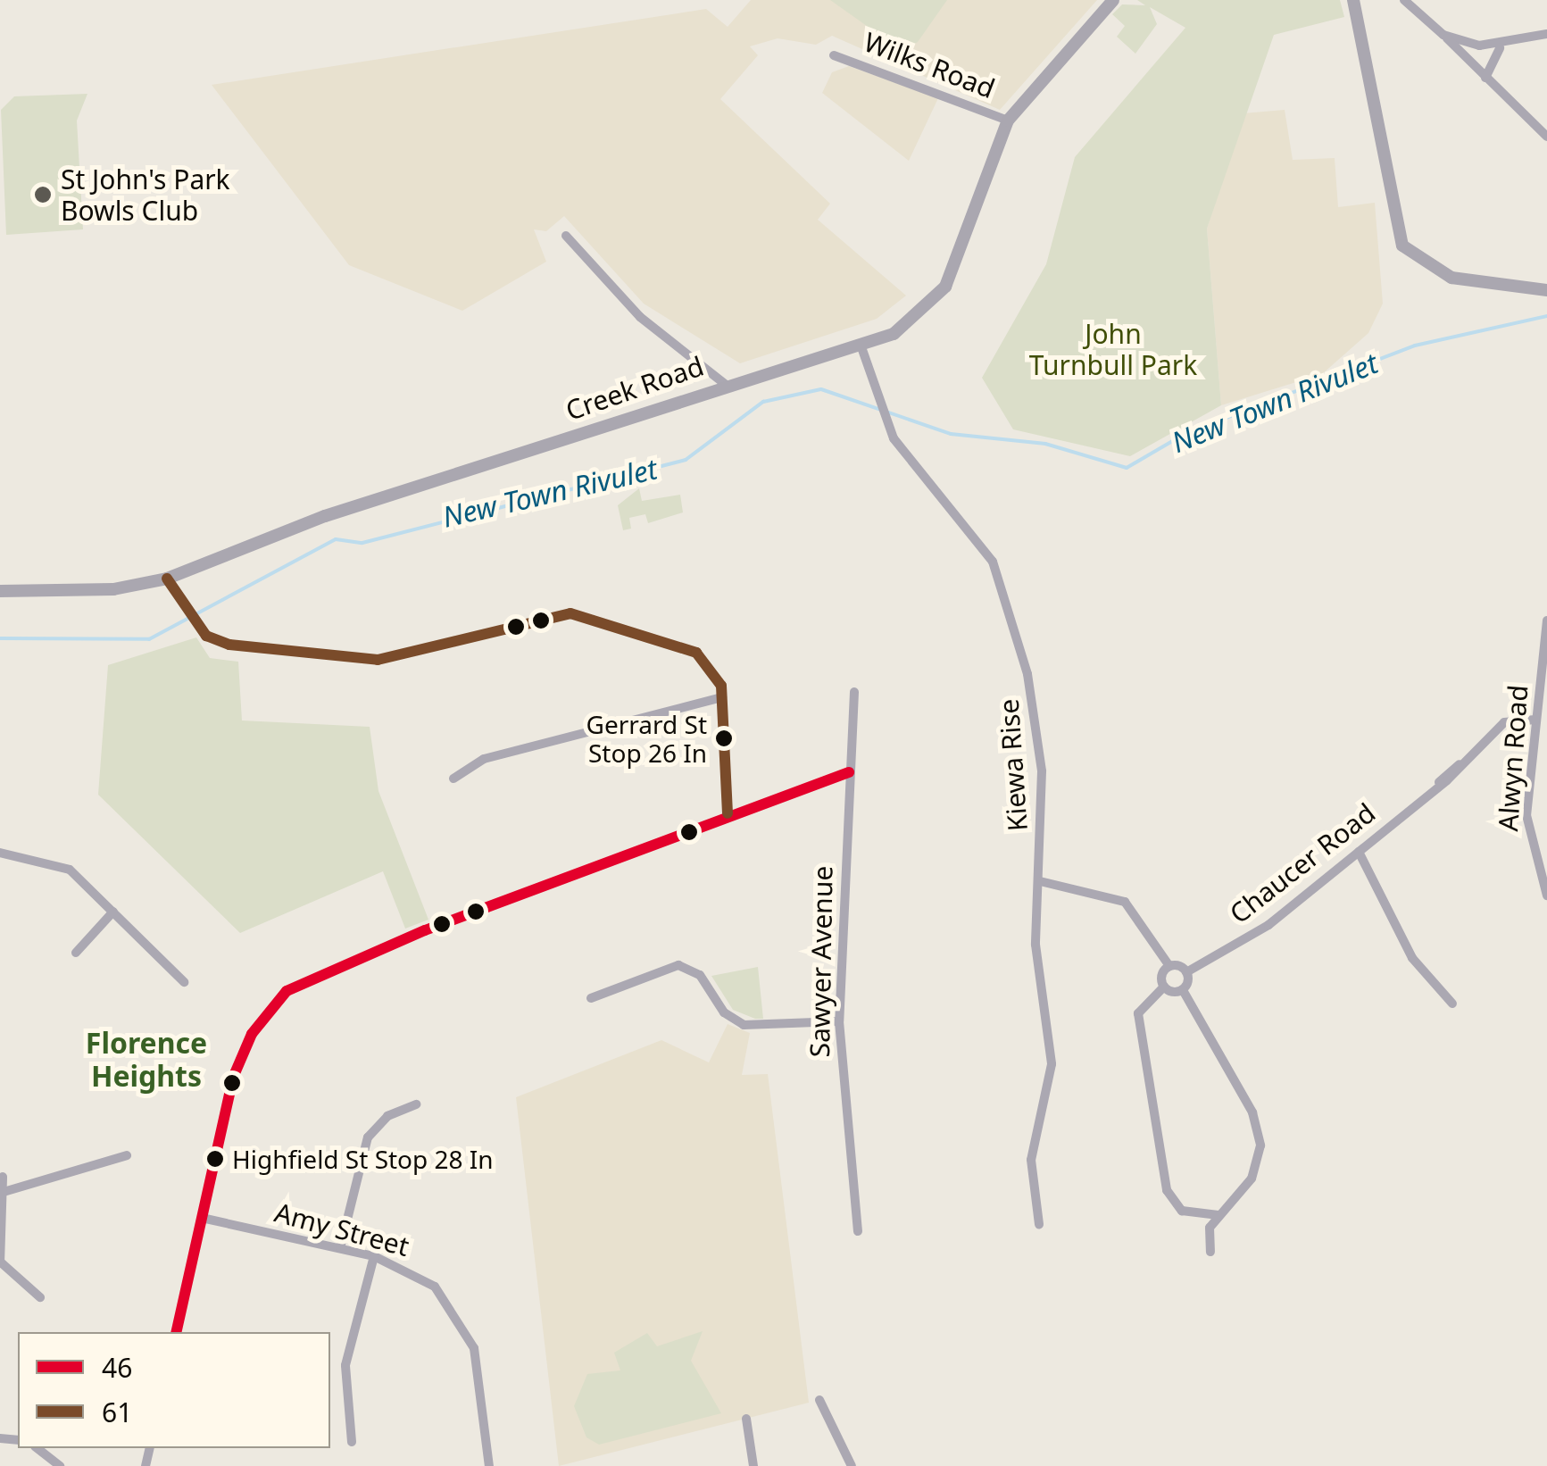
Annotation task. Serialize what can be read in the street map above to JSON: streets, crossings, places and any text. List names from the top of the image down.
{
  "streets": {
    "street": [
      "Wilks Road",
      "Creek Road",
      "Alwyn Road",
      "Kiewa Rise",
      "Chaucer Road",
      "Sawyer Avenue",
      "Amy Street"
    ]
  },
  "crossings": [
    ["Wilks Road", "Creek Road"],
    ["Creek Road", "Kiewa Rise"],
    ["Alwyn Road", "Chaucer Road"]
  ],
  "districts": ["Florence Heights"],
  "water": ["New Town Rivulet"],
  "parks": ["John Turnbull Park"],
  "places": ["St John's Park Bowls Club", "Gerrard St Stop 26 In", "Highfield St Stop 28 In"],
  "lines": ["transit line 61", "transit line 46"],
  "legend": ["46", "61"]
}
